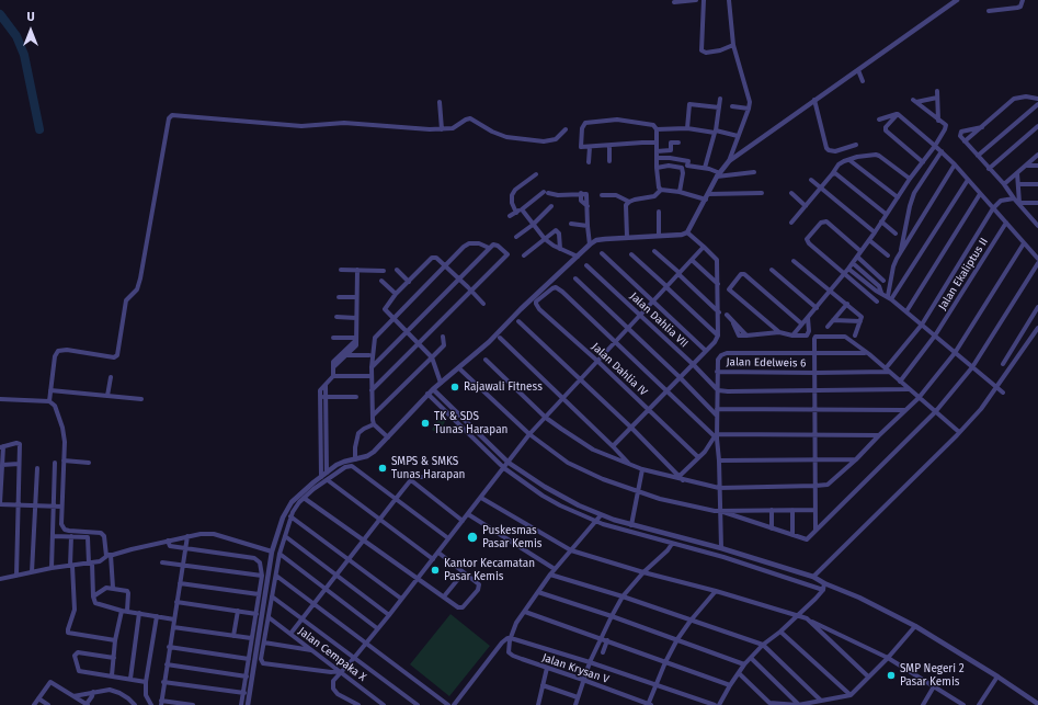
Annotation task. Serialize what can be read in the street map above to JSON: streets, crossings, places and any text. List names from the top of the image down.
{
  "streets": {
    "street": [
      "Jalan Ekaliptus II",
      "Jalan Dahlia VII",
      "Jalan Edelweis 6",
      "Jalan Dahlia IV",
      "Jalan Cempaka X",
      "Jalan Krysan V"
    ]
  },
  "places": [
    "Rajawali Fitness",
    "TK & SDS Tunas Harapan",
    "SMPS & SMKS Tunas Harapan",
    "Puskesmas Pasar Kemis",
    "Kantor Kecamatan Pasar Kemis",
    "SMP Negeri 2 Pasar Kemis"
  ],
  "north": "top"
}
